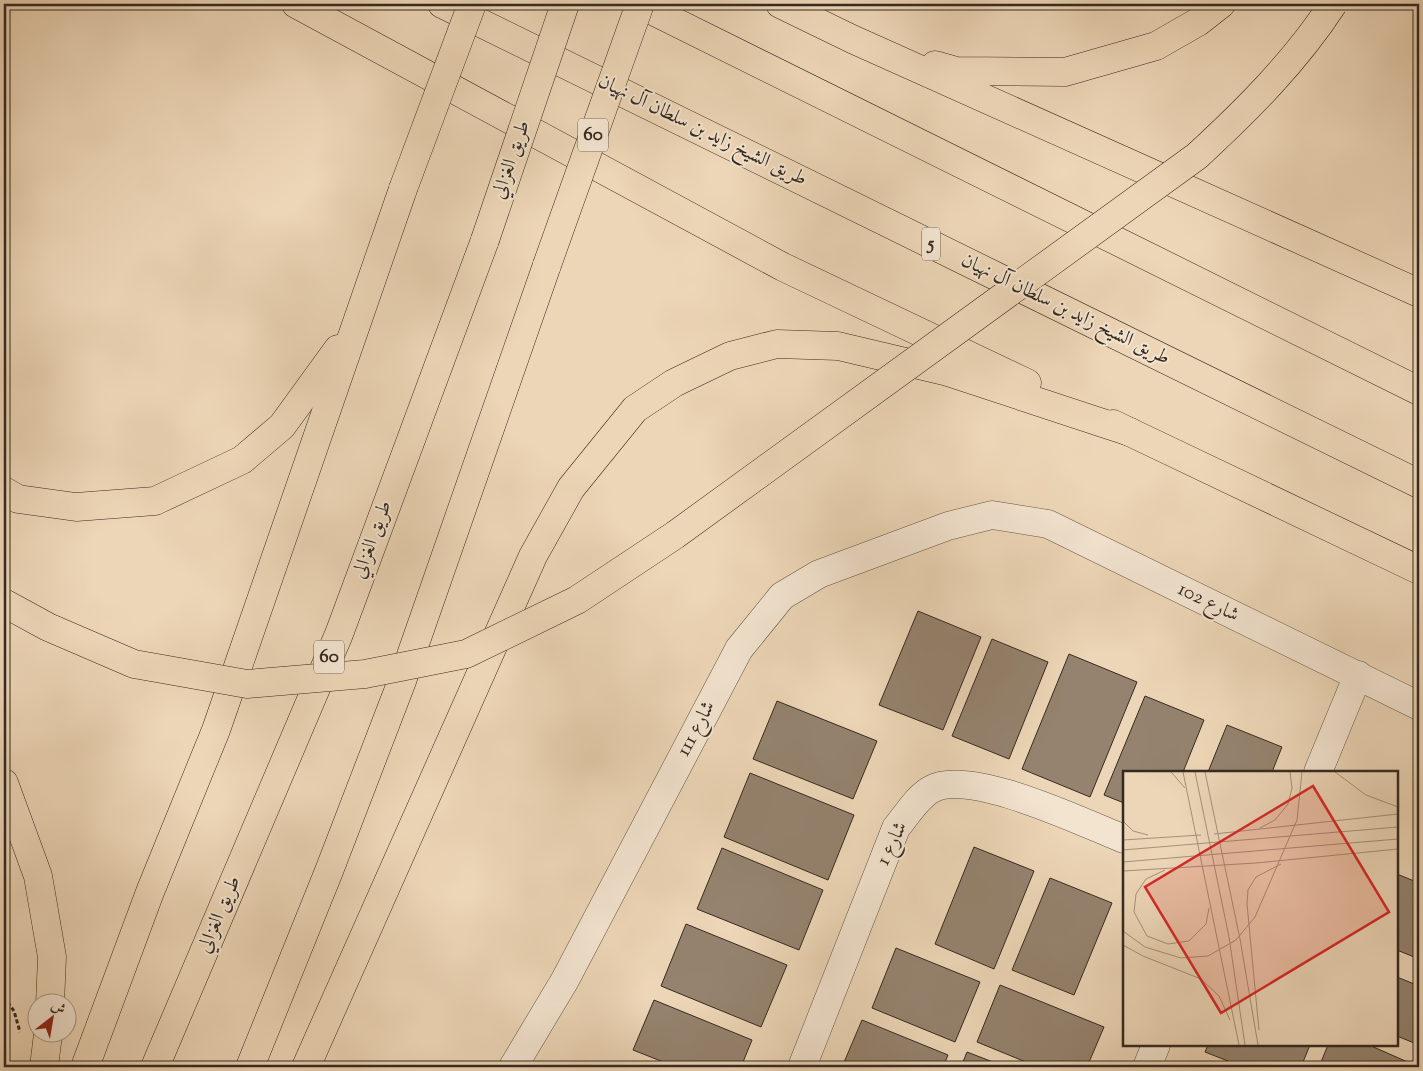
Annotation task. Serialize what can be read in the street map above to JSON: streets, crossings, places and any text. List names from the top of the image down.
{
  "streets": {
    "highway": [
      "طريق الشيخ زايد بن سلطان آل نهيان",
      "60",
      "طريق الغزالي",
      "5"
    ],
    "street": ["شارع 102", "شارع 111", "شارع 1"]
  },
  "crossings": [
    ["شارع 102", "شارع 111"]
  ],
  "north": "top right"
}
